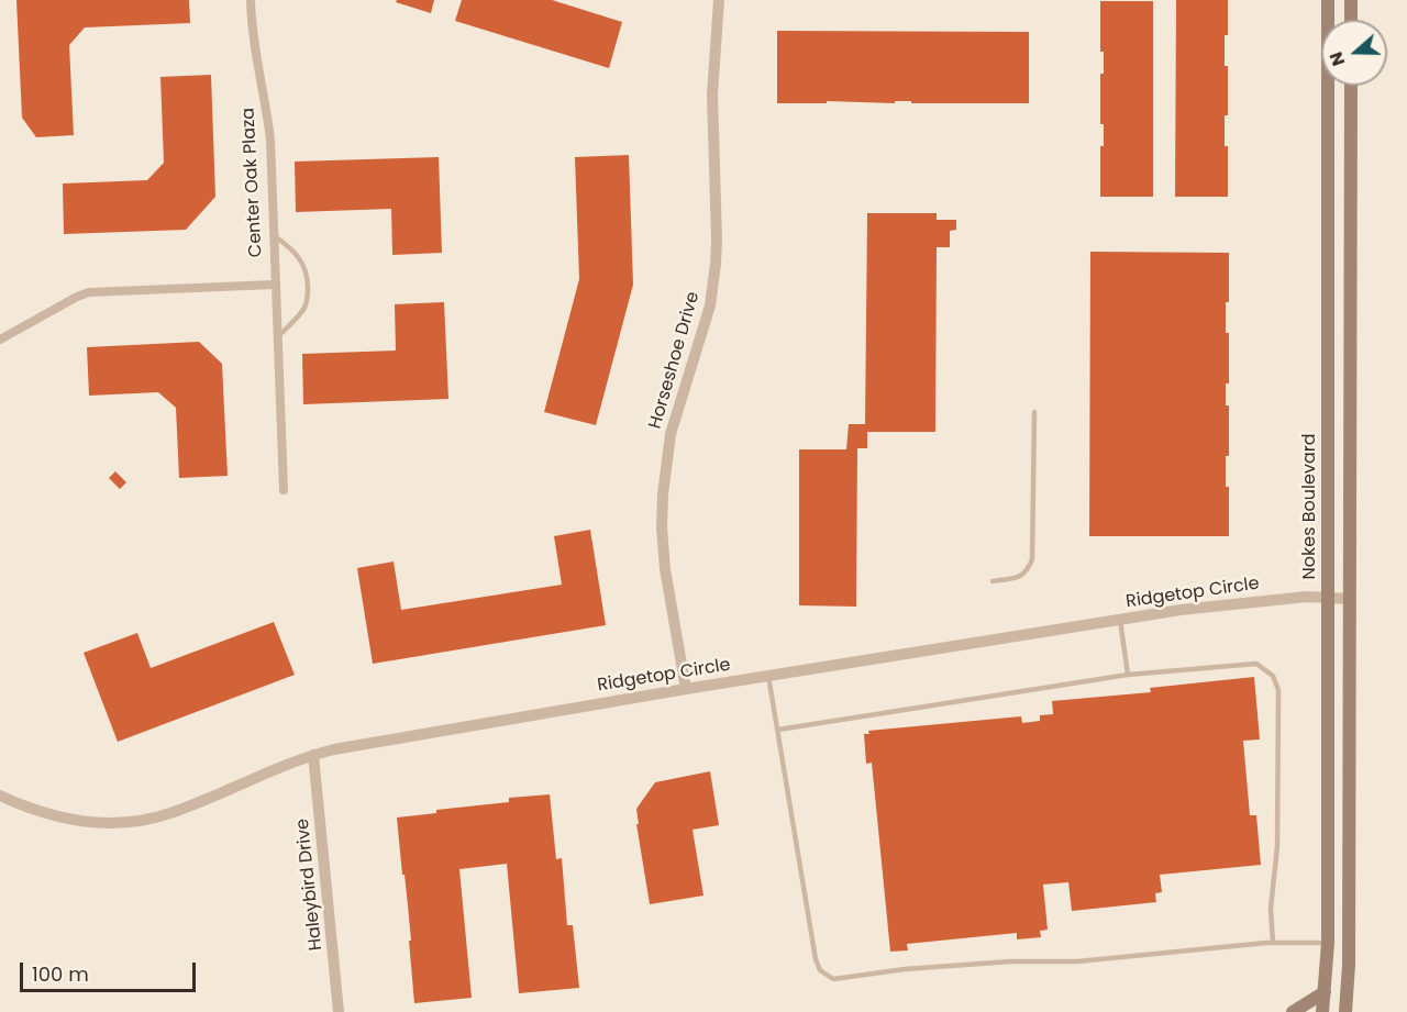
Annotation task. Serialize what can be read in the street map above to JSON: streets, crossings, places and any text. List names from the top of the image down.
{
  "streets": {
    "main road": ["Nokes Boulevard"],
    "street": [
      "Center Oak Plaza",
      "Horseshoe Drive",
      "Ridgetop Circle",
      "Haleybird Drive"
    ]
  },
  "crossings": [
    ["Horseshoe Drive", "Ridgetop Circle"],
    ["Nokes Boulevard", "Ridgetop Circle"],
    ["Ridgetop Circle", "Haleybird Drive"]
  ],
  "scale_bar": "100 m",
  "north": "left"
}
